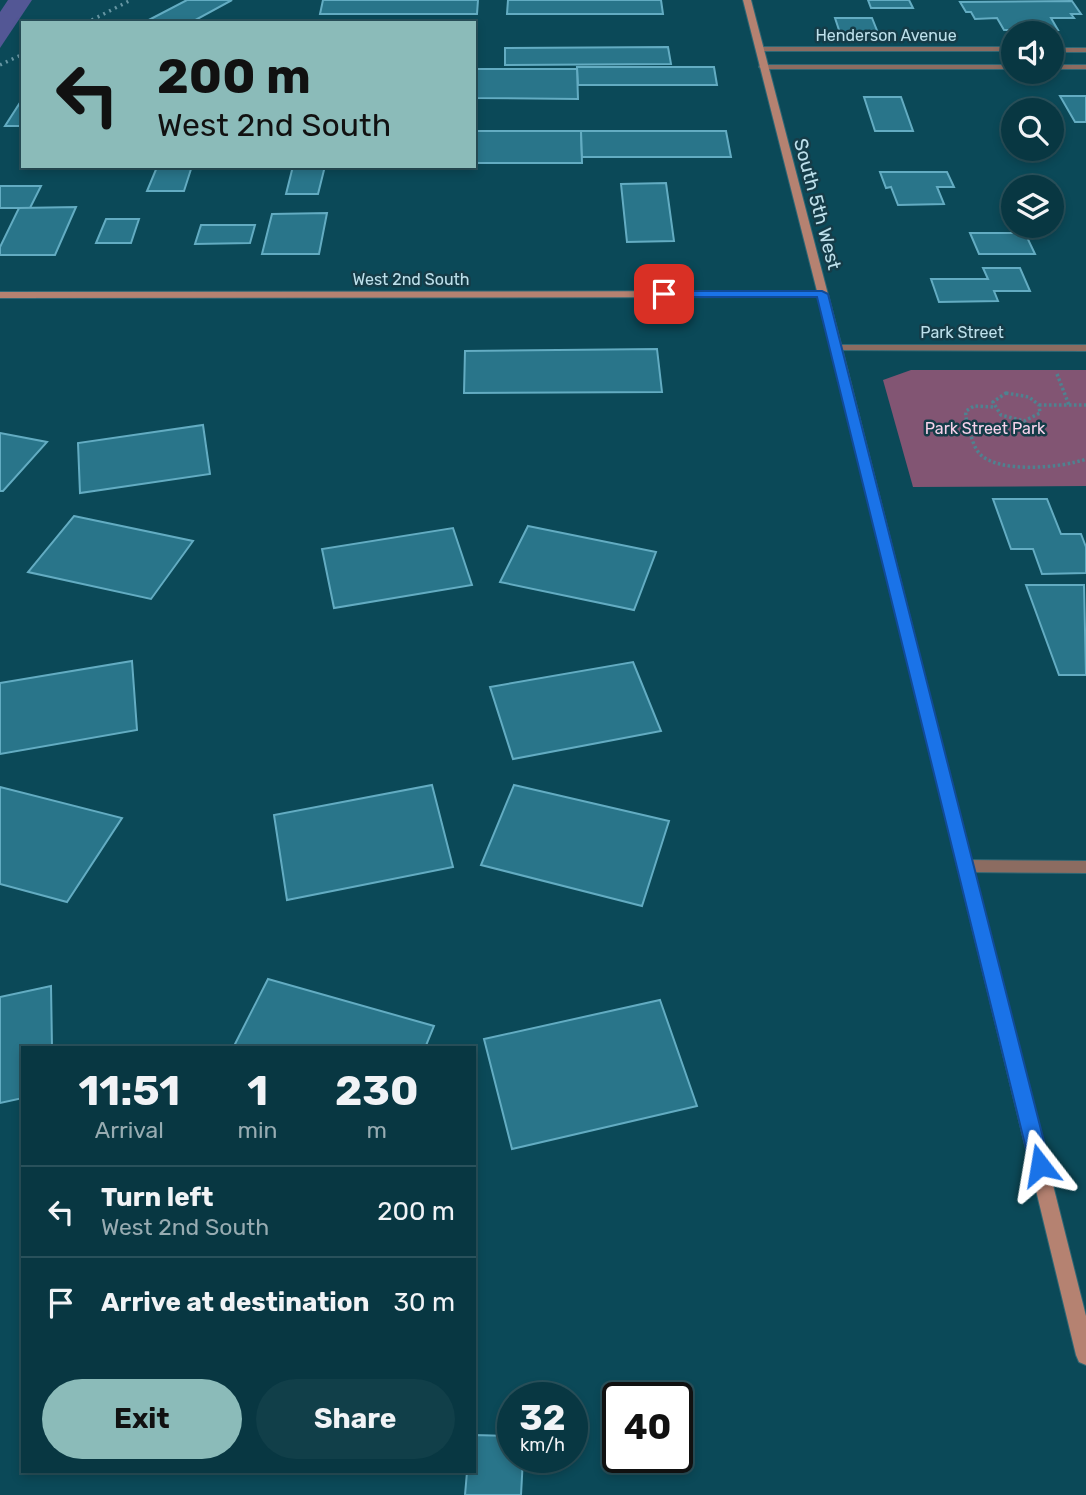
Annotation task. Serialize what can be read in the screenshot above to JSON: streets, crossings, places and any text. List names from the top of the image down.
{
  "streets": {
    "street": [
      "Henderson Avenue",
      "South 5th West",
      "West 2nd South",
      "Park Street"
    ]
  },
  "crossings": [
    ["Henderson Avenue", "South 5th West"],
    ["South 5th West", "West 2nd South"],
    ["South 5th West", "Park Street"]
  ],
  "parks": ["Park Street Park"],
  "page": {
    "turn": ["200 m", "West 2nd South"],
    "eta": [
      "11:51",
      "Arrival",
      "1",
      "min",
      "230",
      "m"
    ],
    "list": [
      {
        "name": "Turn left",
        "note": "West 2nd South",
        "value": "200 m"
      },
      {
        "name": "Arrive at destination",
        "value": "30 m"
      }
    ],
    "buttons": ["Exit", "Share"],
    "speed": "32 km/h",
    "limit": "40"
  }
}
